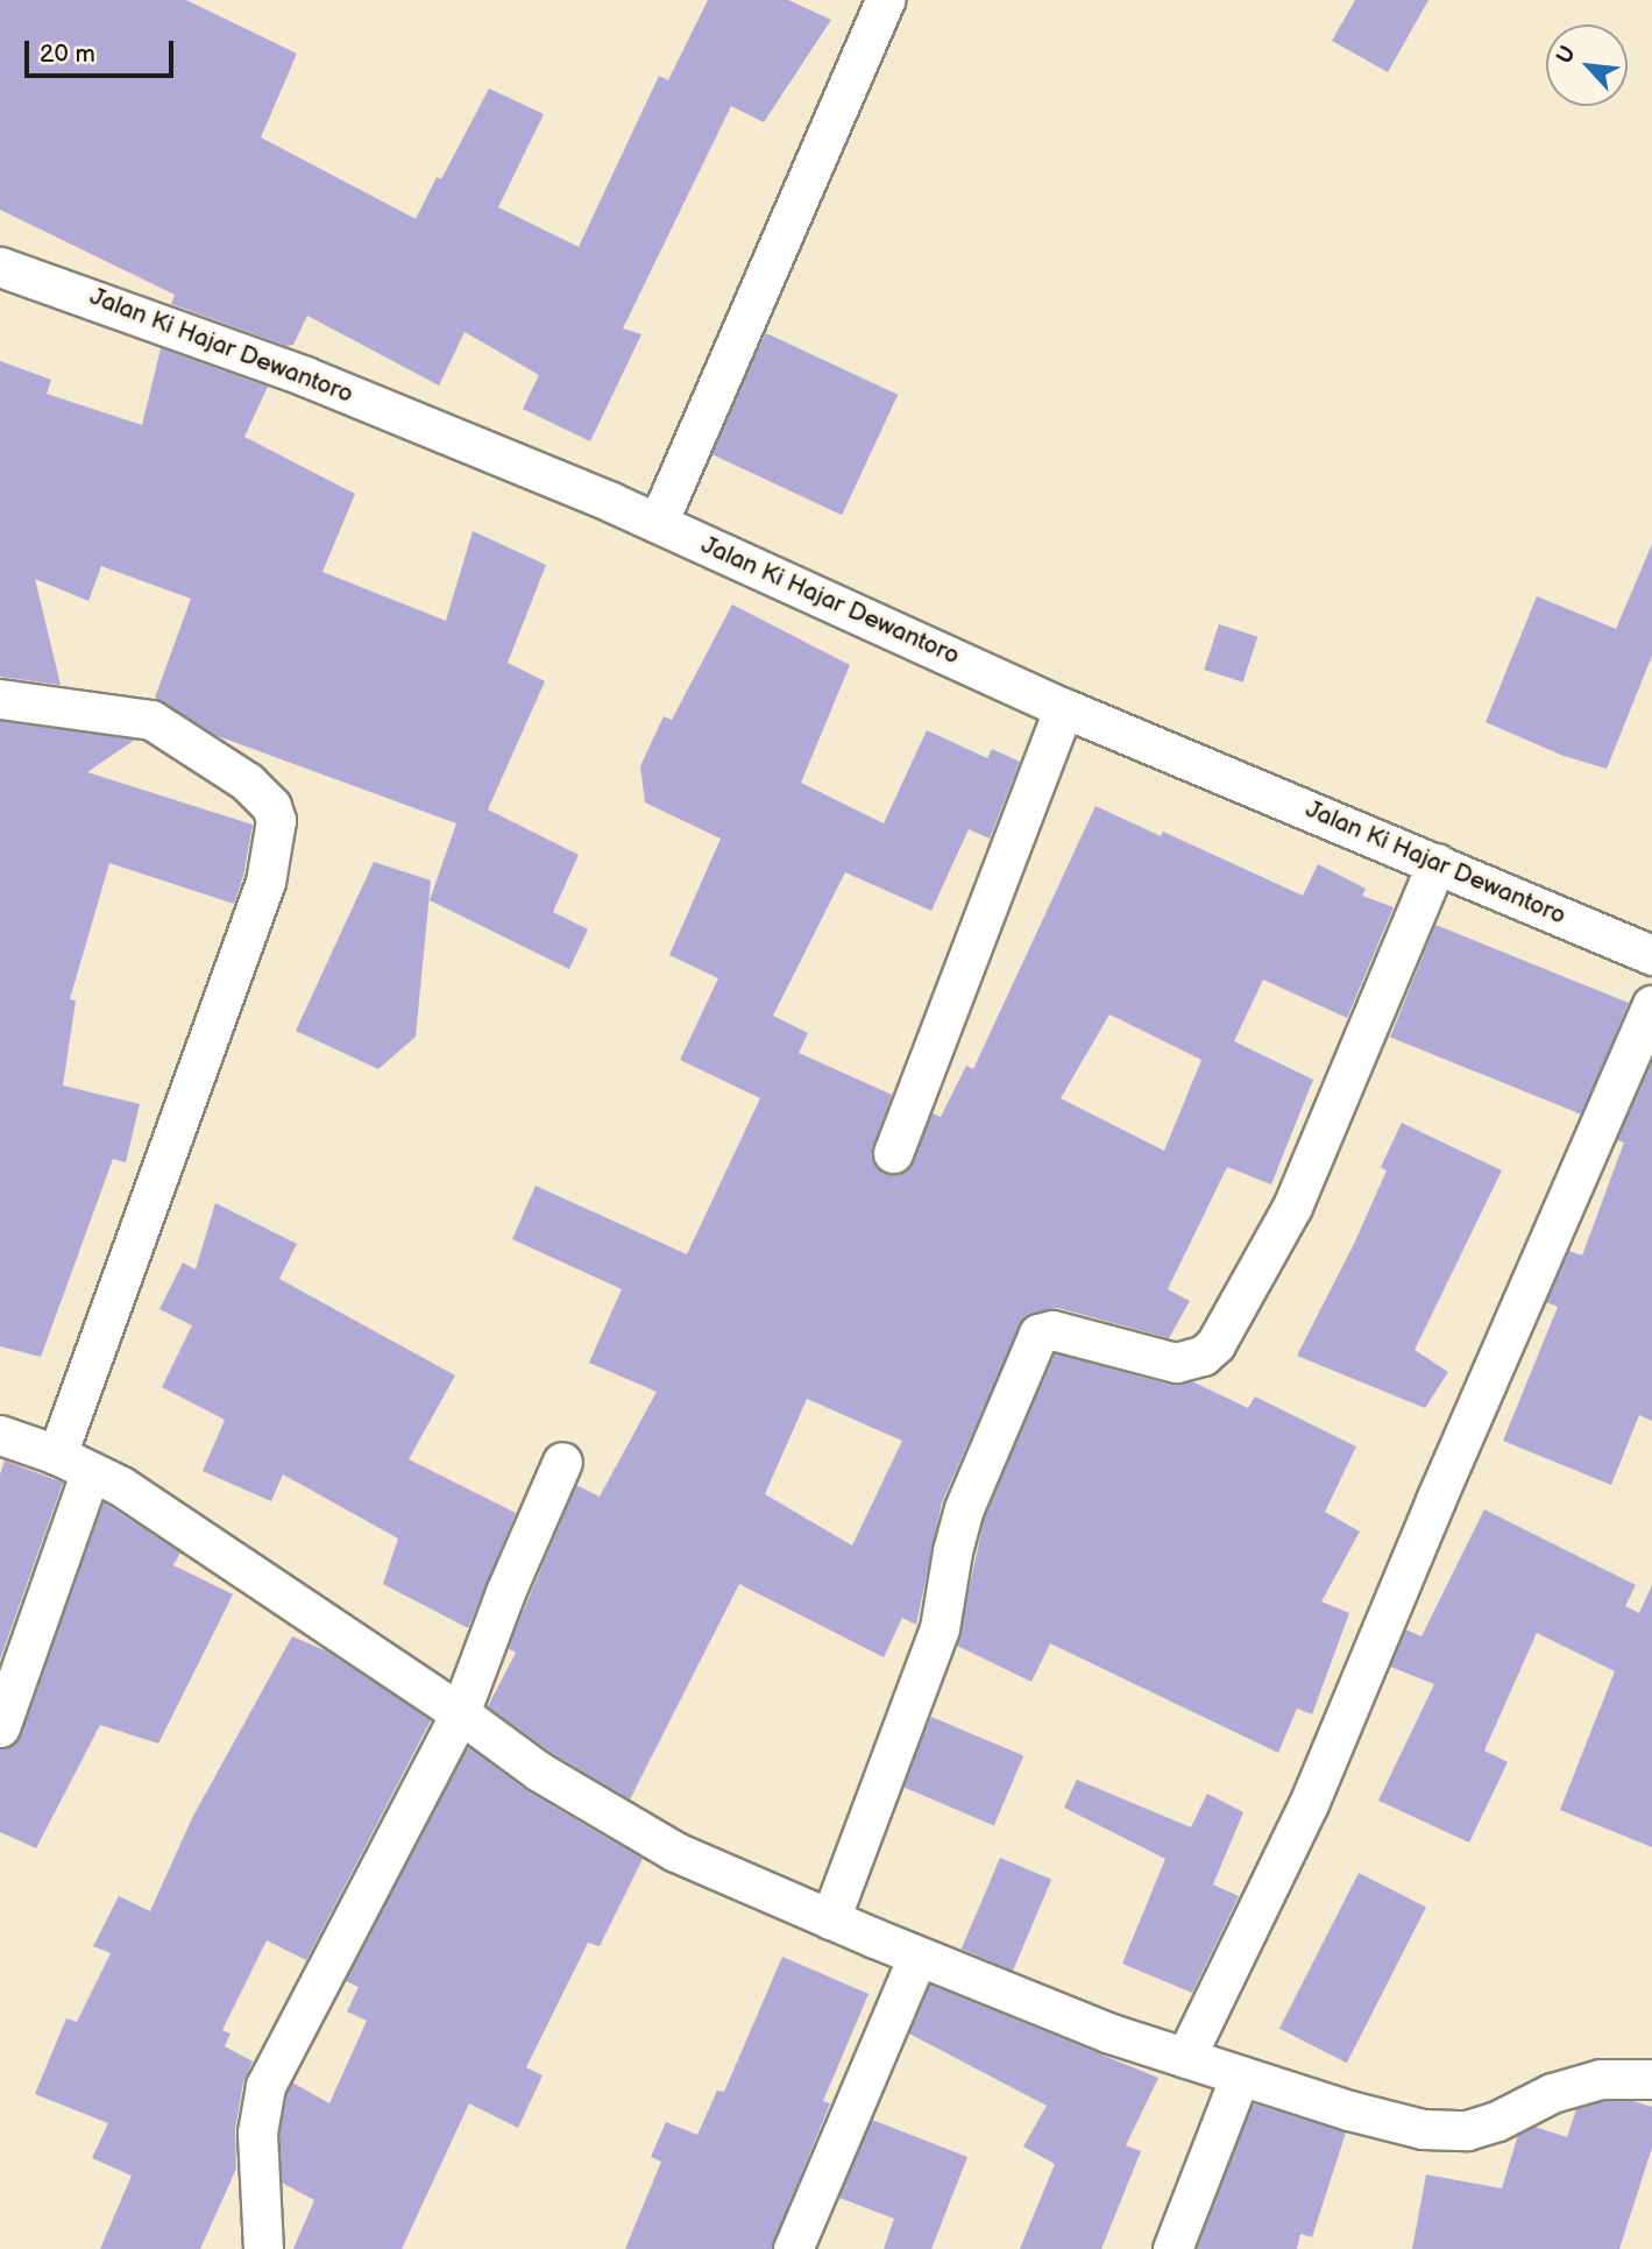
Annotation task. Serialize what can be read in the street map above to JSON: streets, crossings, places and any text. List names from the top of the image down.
{
  "streets": {
    "street": ["Jalan Ki Hajar Dewantoro"]
  },
  "scale_bar": "20 m",
  "north": "top left"
}
